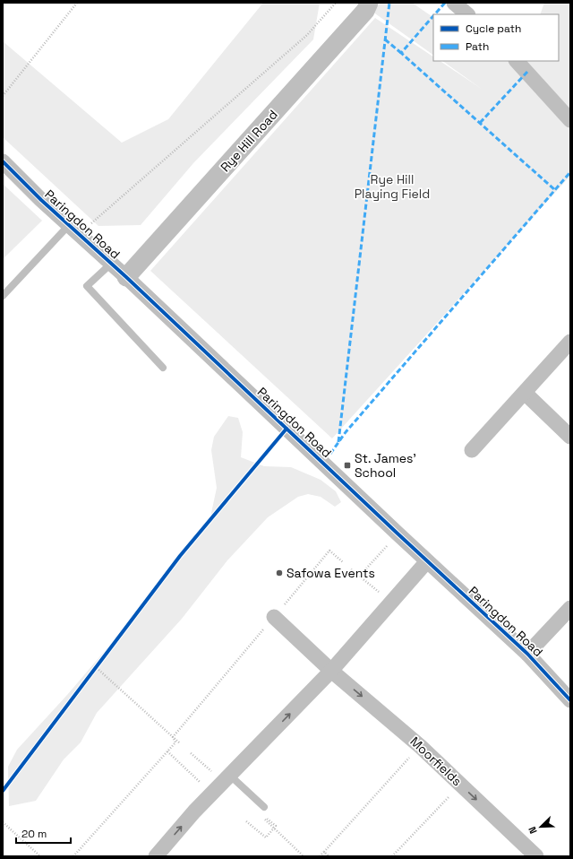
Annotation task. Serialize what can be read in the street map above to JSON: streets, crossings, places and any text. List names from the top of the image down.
{
  "streets": {
    "street": ["Rye Hill Road", "Paringdon Road", "Moorfields"]
  },
  "crossings": [
    ["Rye Hill Road", "Paringdon Road"]
  ],
  "one_way": ["Moorfields"],
  "parks": ["Rye Hill Playing Field"],
  "places": {
    "transit": ["St. James' School"],
    "other": ["Safowa Events"]
  },
  "legend": ["Cycle path", "Path"],
  "scale_bar": "20 m",
  "north": "bottom left"
}
